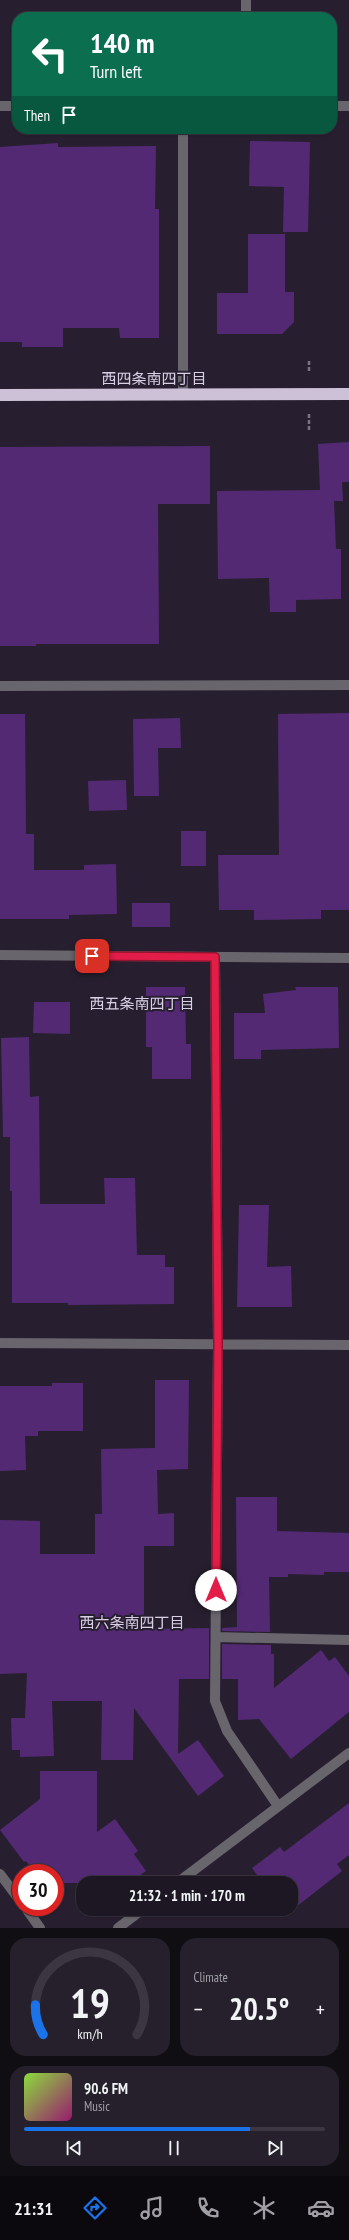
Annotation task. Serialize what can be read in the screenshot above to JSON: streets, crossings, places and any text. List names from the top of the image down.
{
  "districts": ["西四条南四丁目", "西五条南四丁目", "西六条南四丁目"],
  "page": {
    "turn": ["140 m", "Turn left"],
    "then": "Then",
    "limit": "30",
    "trip": "21:32 · 1 min · 170 m",
    "tile": "Climate",
    "heat": ["−", "20.5°", "+"],
    "song": ["90.6 FM", "Music"],
    "tabs": "21:31",
    "gauge": ["19", "km/h"]
  }
}
